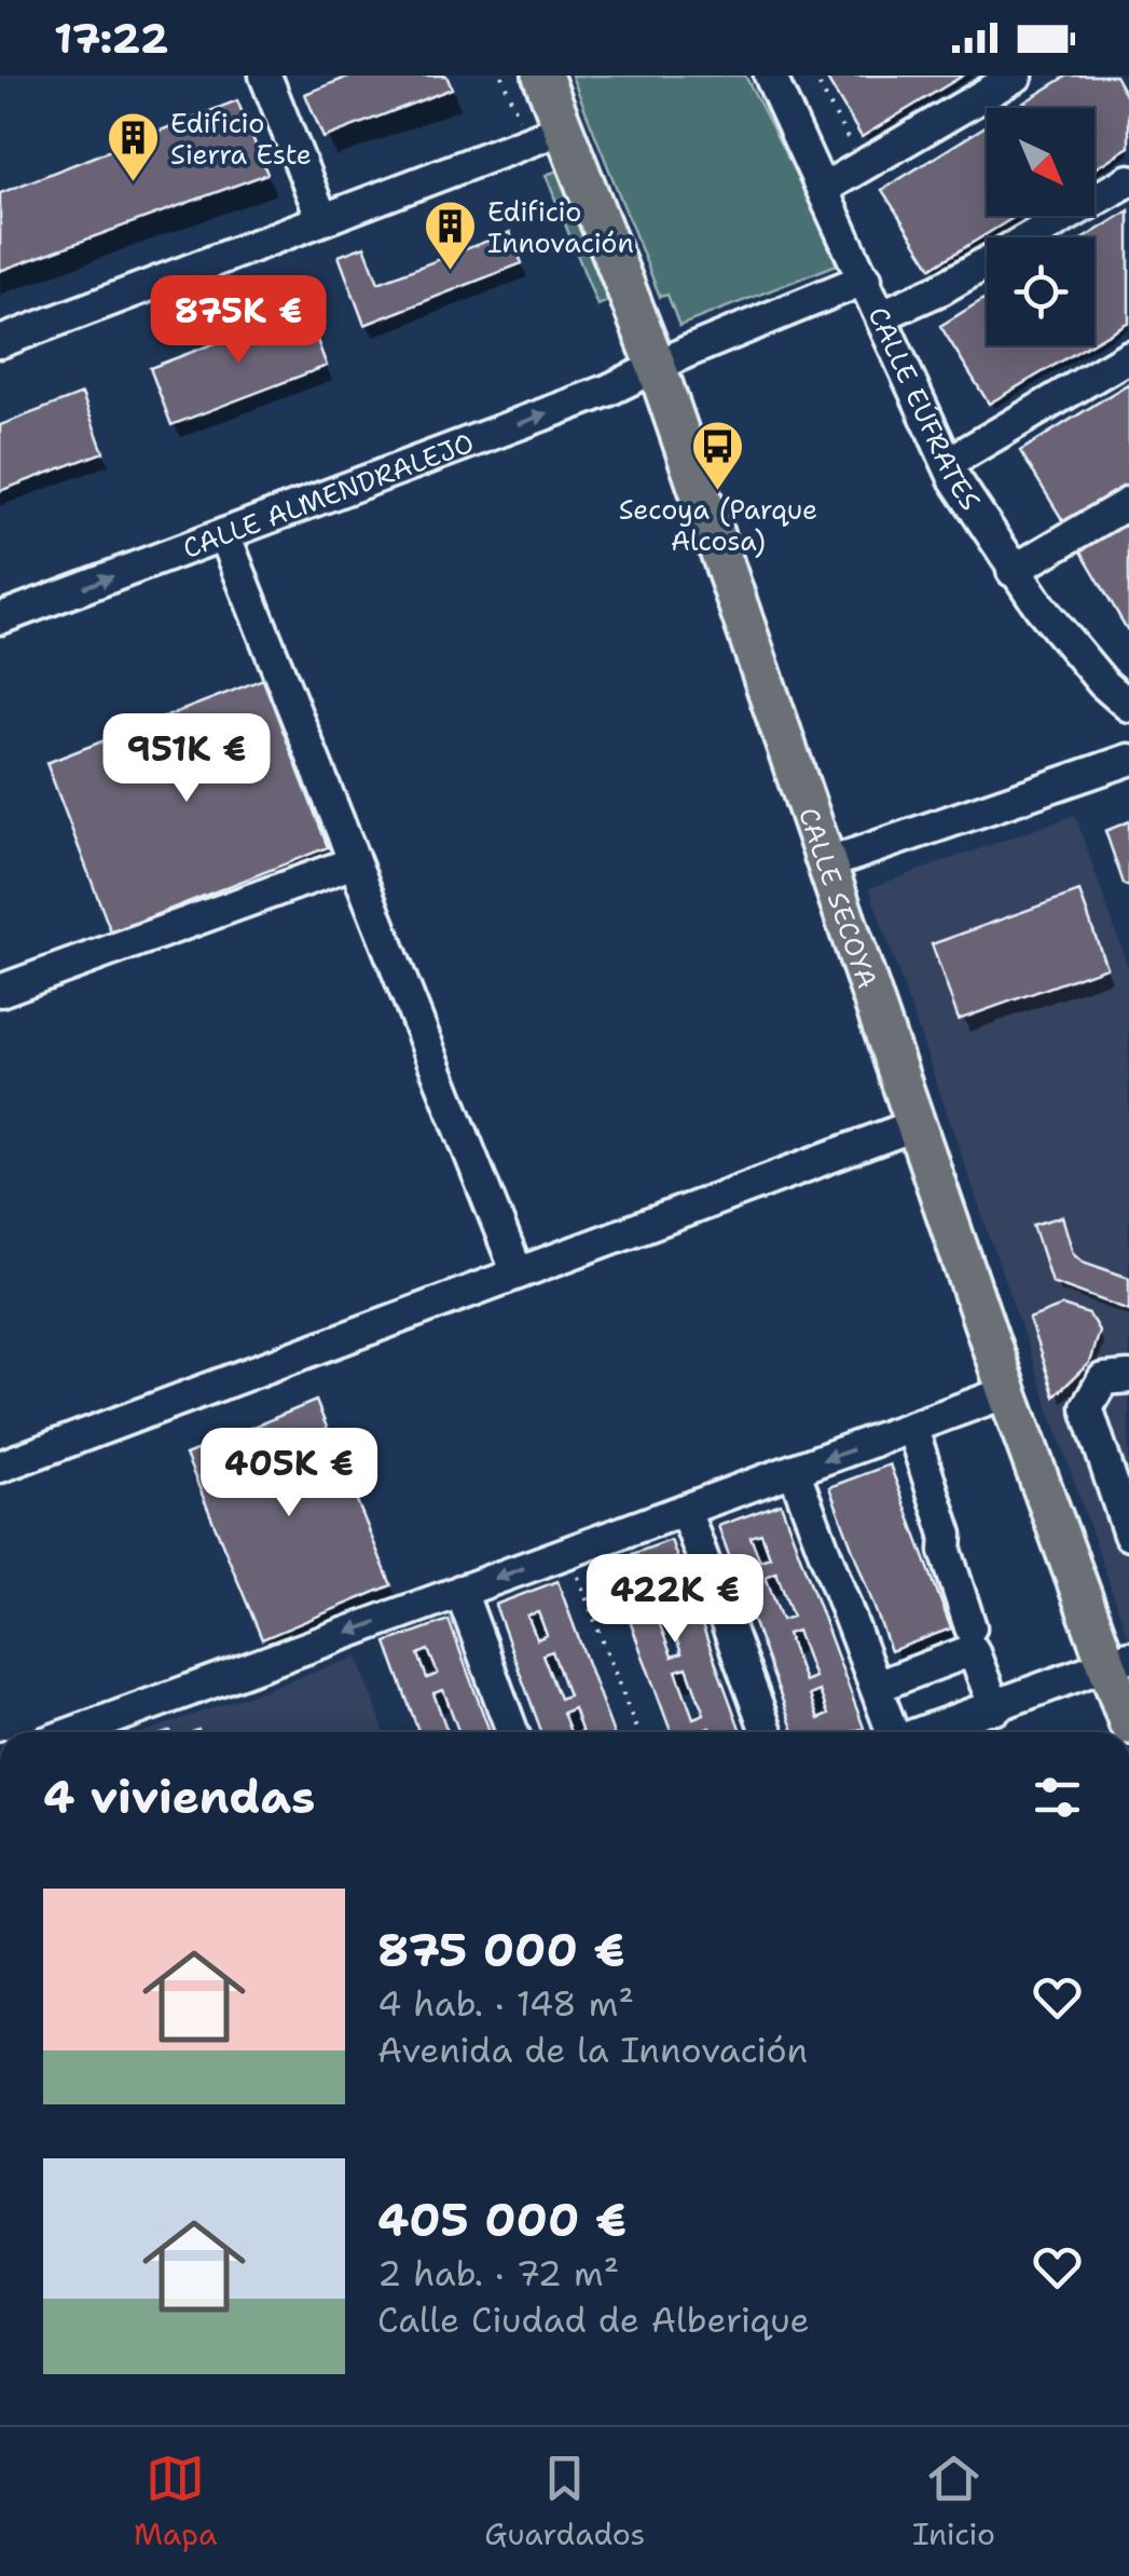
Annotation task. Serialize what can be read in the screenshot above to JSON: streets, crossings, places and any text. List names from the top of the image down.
{
  "streets": {
    "main road": ["CALLE SECOYA"],
    "street": ["CALLE EÚFRATES", "CALLE ALMENDRALEJO"]
  },
  "crossings": [
    ["CALLE EÚFRATES", "CALLE ALMENDRALEJO"],
    ["CALLE ALMENDRALEJO", "CALLE SECOYA"]
  ],
  "places": {
    "building": ["Edificio Sierra Este", "Edificio Innovación"],
    "bus stop": ["Secoya (Parque Alcosa)"]
  },
  "north": "bottom right",
  "page": {
    "status": "17:22",
    "price": [
      "875K €",
      "951K €",
      "405K €",
      "422K €"
    ],
    "heading": "4 viviendas",
    "list": [
      {
        "name": "875 000 €",
        "note": "4 hab. · 148 m² · Avenida de la Innovación"
      },
      {
        "name": "405 000 €",
        "note": "2 hab. · 72 m² · Calle Ciudad de Alberique"
      }
    ],
    "tabs": ["Mapa", "Guardados", "Inicio"]
  }
}
